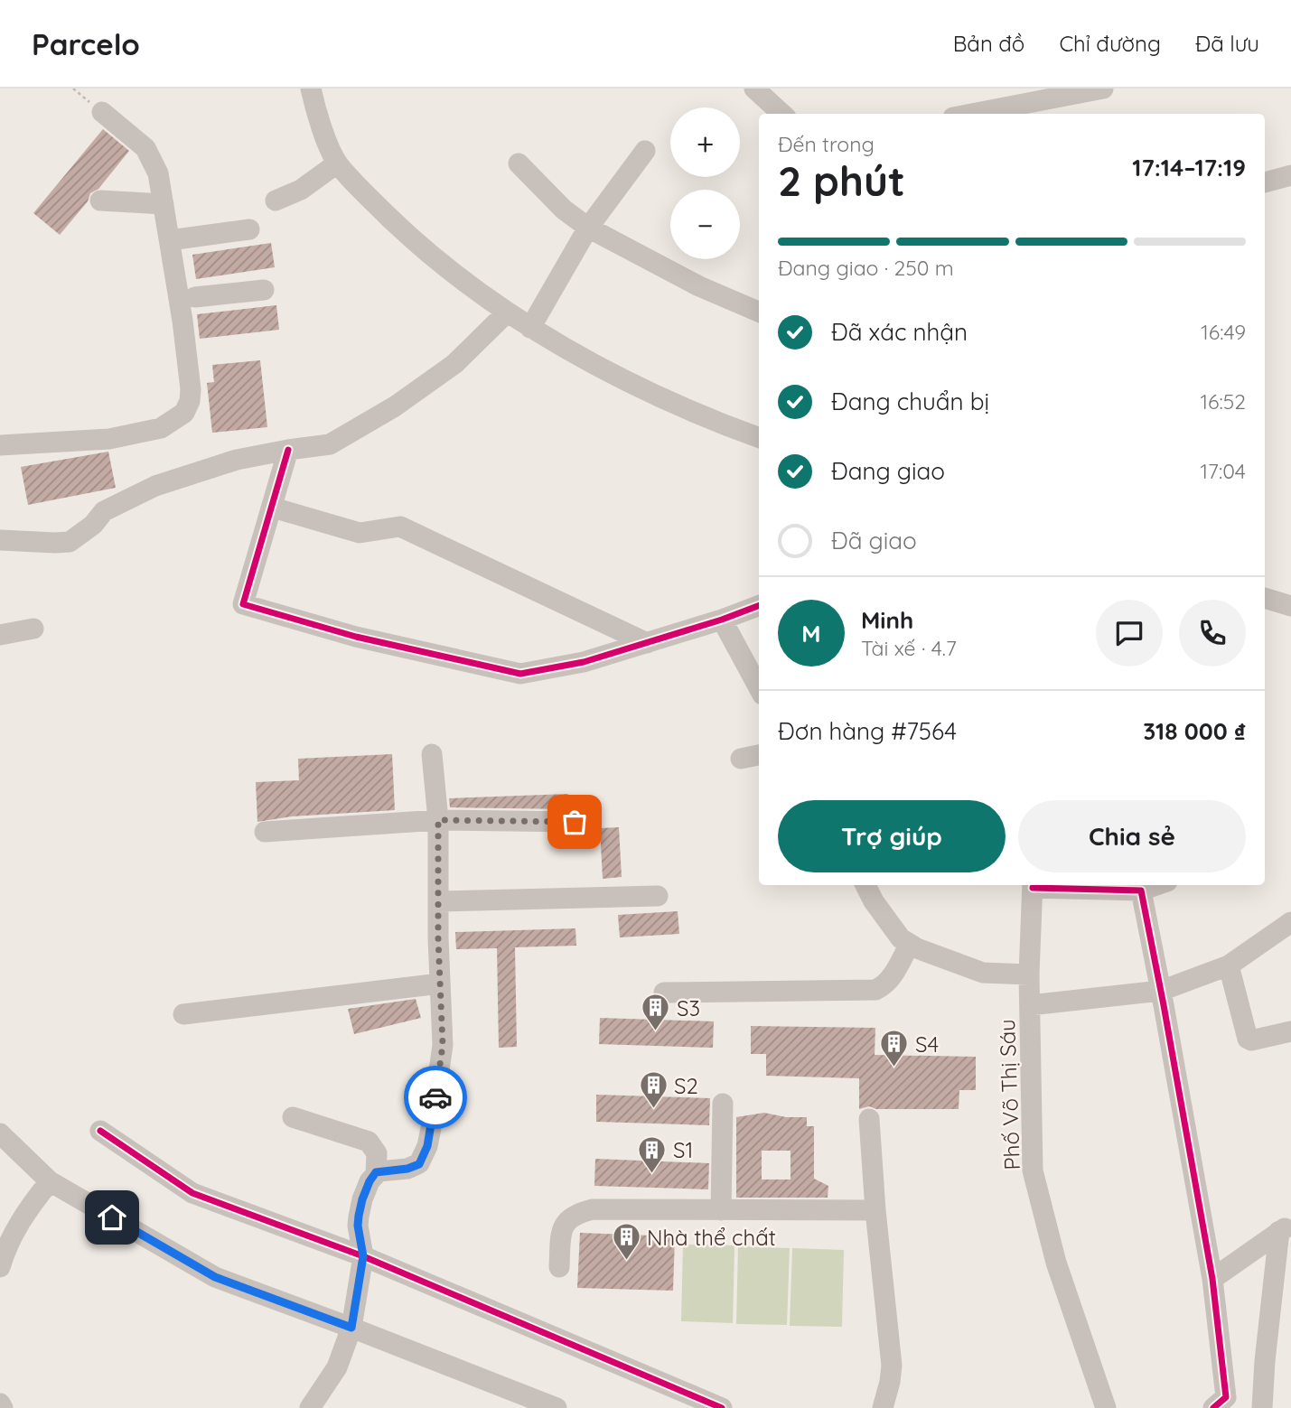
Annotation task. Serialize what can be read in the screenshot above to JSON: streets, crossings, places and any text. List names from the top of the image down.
{
  "streets": {
    "street": ["Phố Võ Thị Sáu"]
  },
  "places": {
    "building": [
      "S3",
      "S4",
      "S2",
      "S1",
      "Nhà thể chất"
    ]
  },
  "page": {
    "header": "Parcelo",
    "nav": ["Bản đồ", "Chỉ đường", "Đã lưu"],
    "map_buttons": ["+", "−"],
    "heading": ["2 phút", "Đến trong", "17:14–17:19"],
    "panel": [
      "Minh",
      "Tài xế · 4.7",
      "Đơn hàng #7564",
      "318 000 ₫"
    ],
    "bar": "Đang giao · 250 m",
    "list": [
      ["Đã xác nhận", "16:49"],
      ["Đang chuẩn bị", "16:52"],
      ["Đang giao", "17:04"],
      "Đã giao"
    ],
    "round": "M",
    "buttons": ["Trợ giúp", "Chia sẻ"]
  }
}
